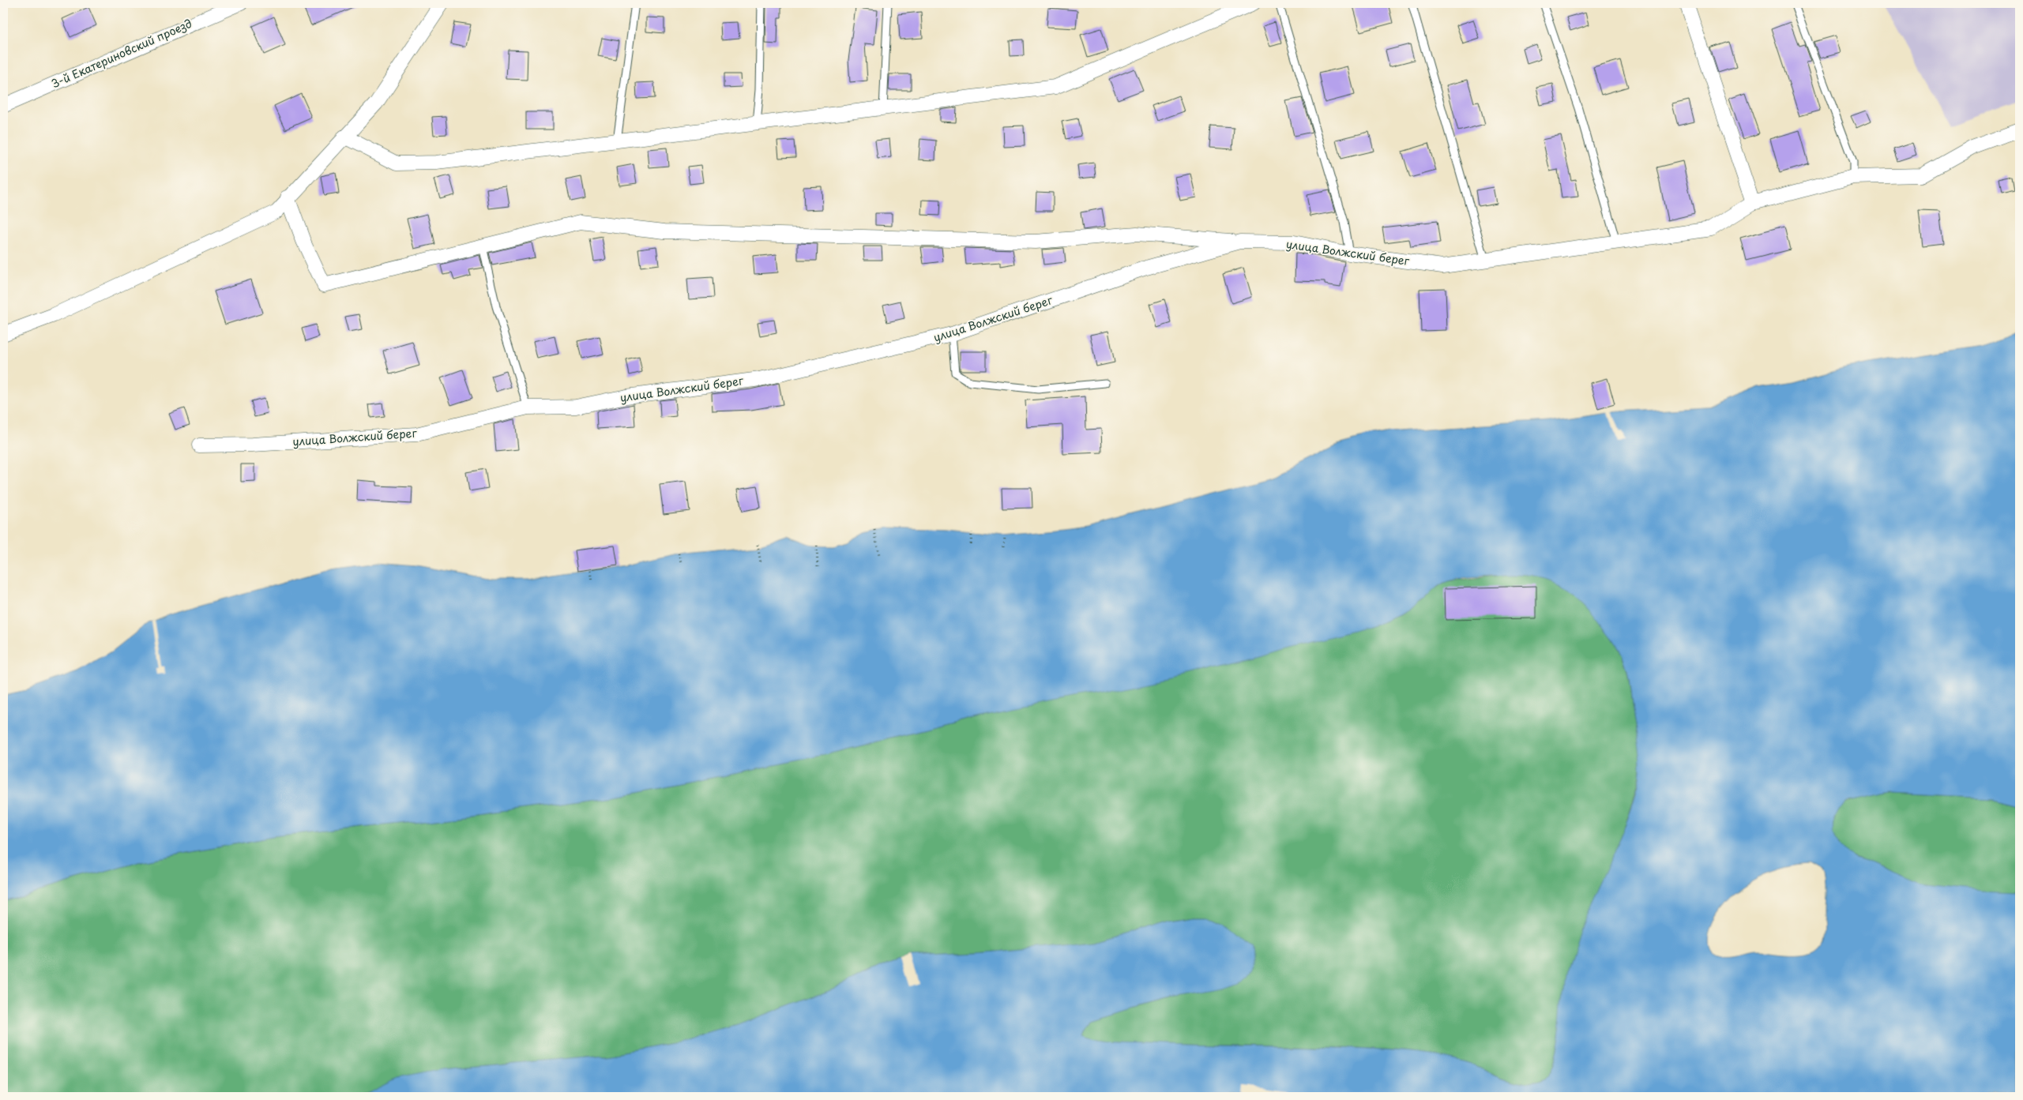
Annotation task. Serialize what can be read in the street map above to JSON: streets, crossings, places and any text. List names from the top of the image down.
{
  "streets": {
    "street": ["3-й Екатериновский проезд", "улица Волжский берег"]
  }
}
